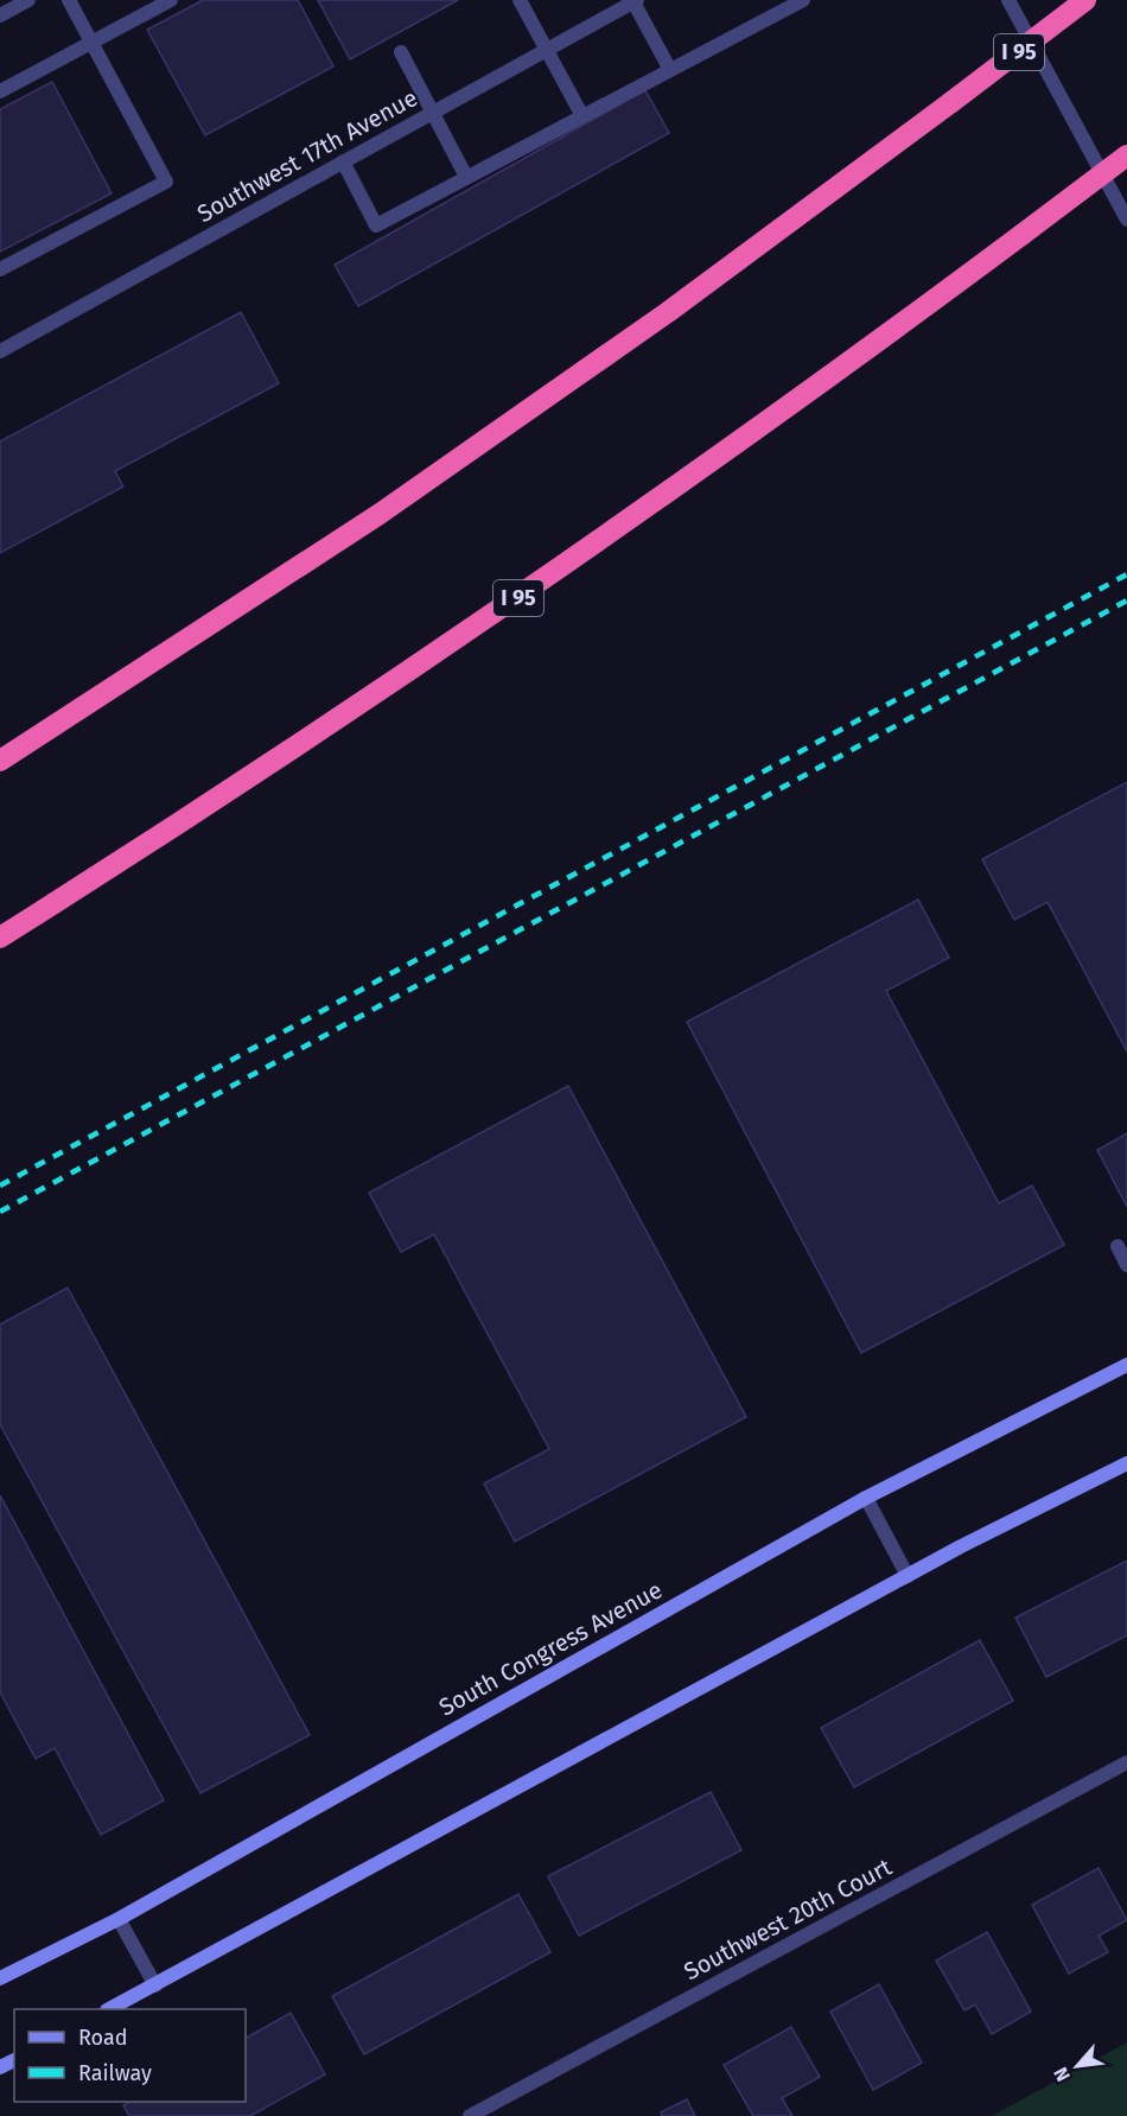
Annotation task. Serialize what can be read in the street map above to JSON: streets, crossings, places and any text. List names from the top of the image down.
{
  "streets": {
    "highway": ["I 95"],
    "main road": ["South Congress Avenue"],
    "street": ["Southwest 17th Avenue", "Southwest 20th Court"]
  },
  "legend": ["Road", "Railway"],
  "north": "bottom left"
}
